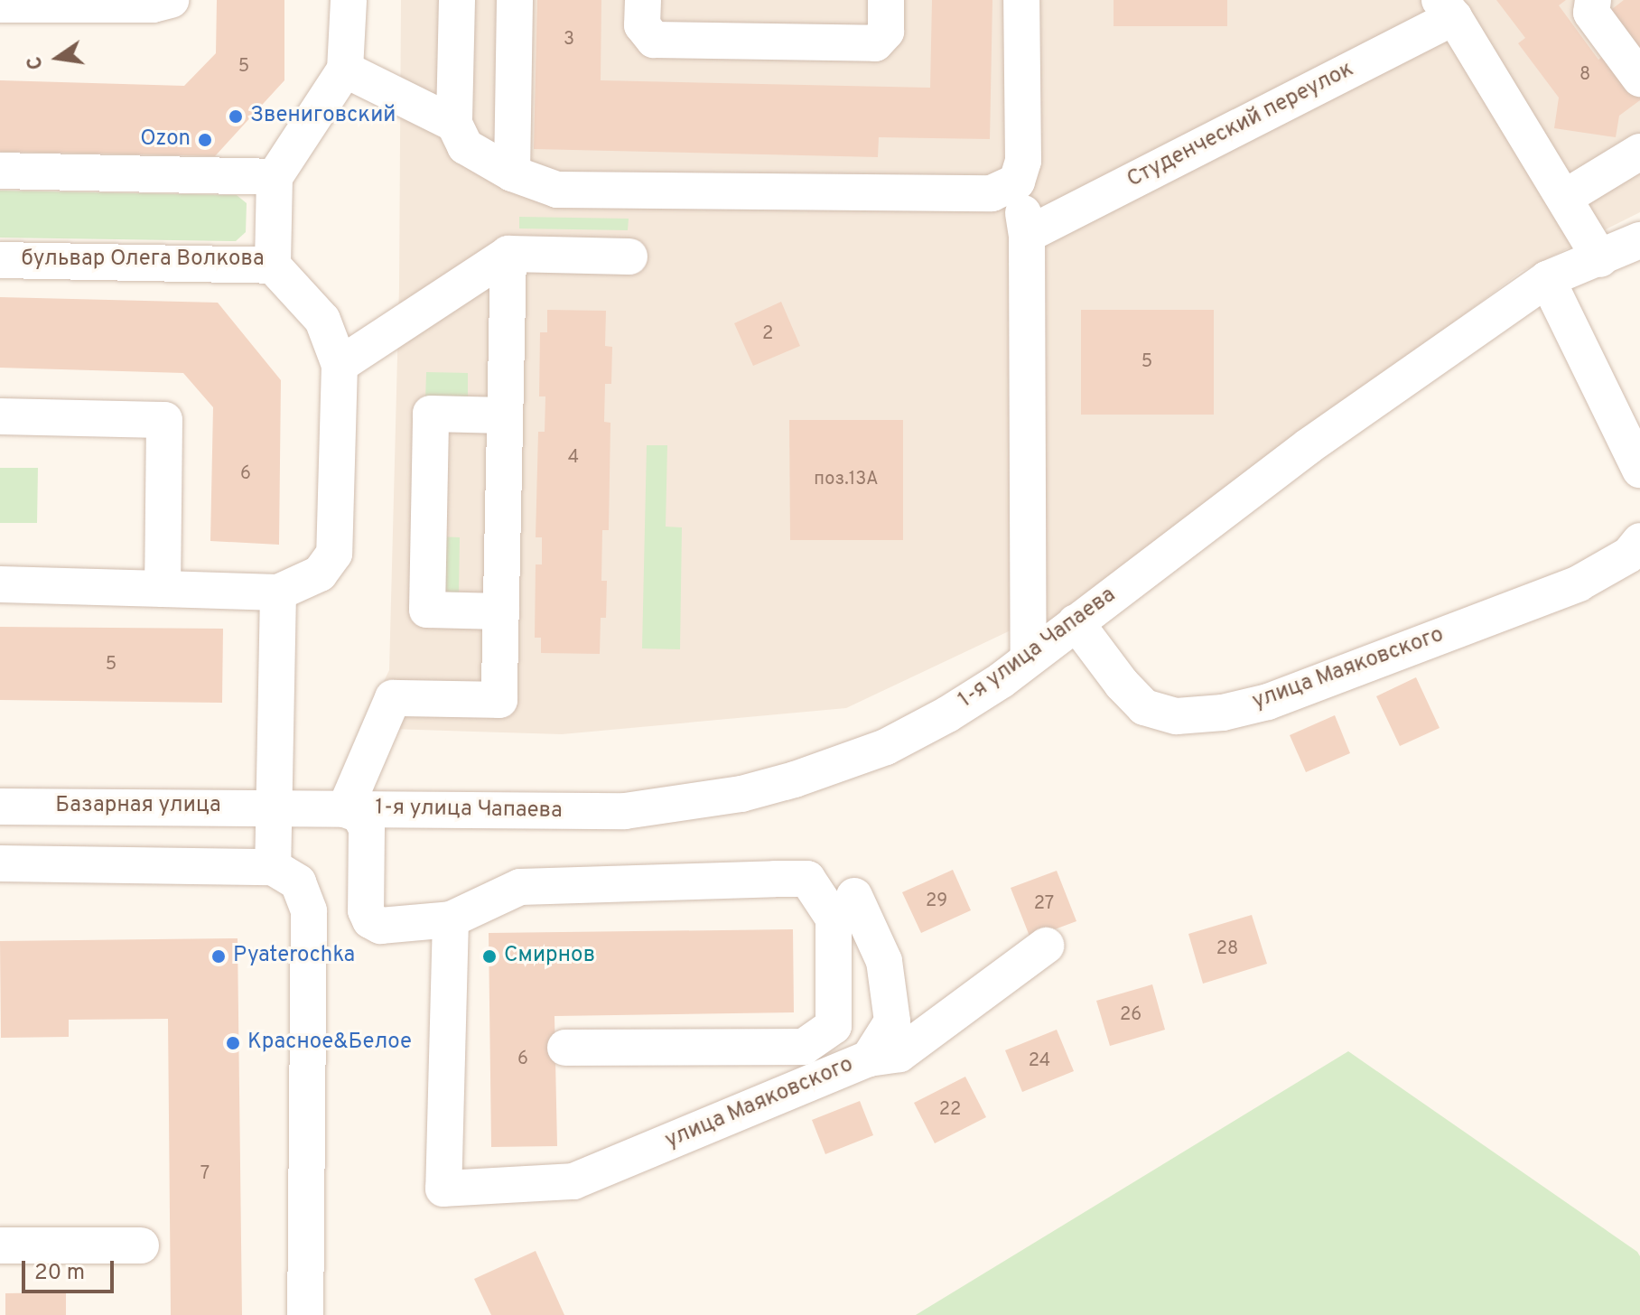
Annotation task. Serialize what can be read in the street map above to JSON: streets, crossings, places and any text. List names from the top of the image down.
{
  "streets": {
    "street": [
      "Студенческий переулок",
      "бульвар Олега Волкова",
      "1-я улица Чапаева",
      "улица Маяковского",
      "Базарная улица"
    ]
  },
  "crossings": [
    ["1-я улица Чапаева", "улица Маяковского"],
    ["1-я улица Чапаева", "Базарная улица"]
  ],
  "places": [
    "Звениговский",
    "Ozon",
    "Pyaterochka",
    "Смирнов",
    "Красное&Белое"
  ],
  "house_numbers": [
    "3",
    "5",
    "8",
    "2",
    "5",
    "4",
    "6",
    "поз.13А",
    "5",
    "29",
    "27",
    "28",
    "26",
    "6",
    "24",
    "22",
    "7"
  ],
  "scale_bar": "20 m",
  "north": "left"
}
